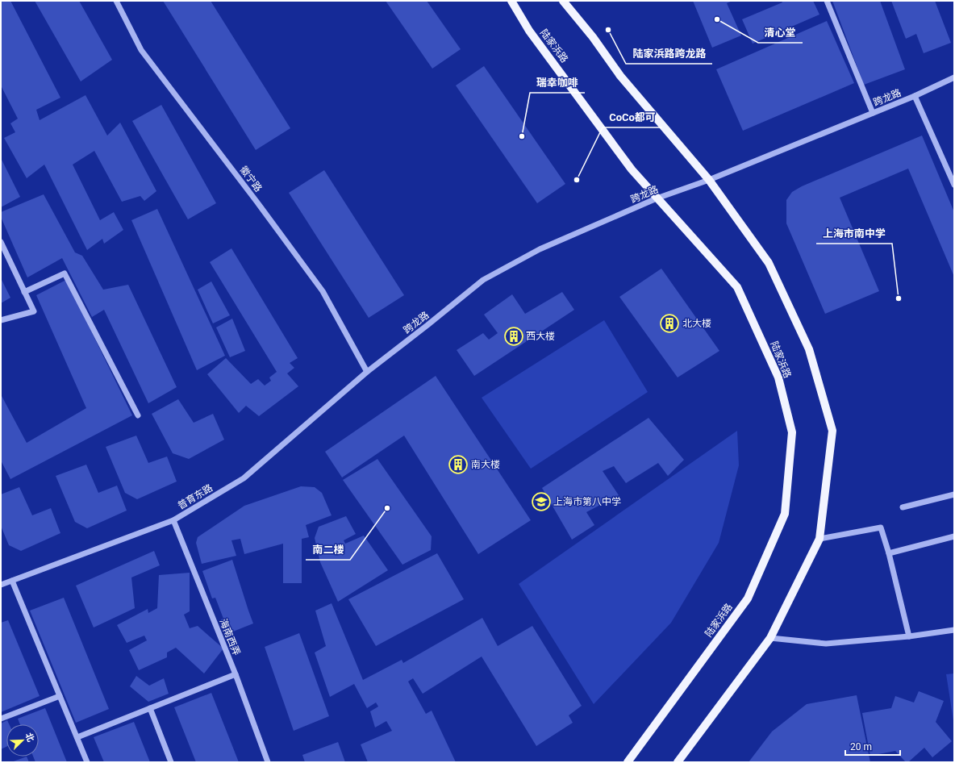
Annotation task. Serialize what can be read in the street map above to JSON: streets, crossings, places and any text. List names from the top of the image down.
{
  "streets": {
    "main road": ["陆家浜路"],
    "street": [
      "跨龙路",
      "徽宁路",
      "普育东路",
      "海南西弄"
    ]
  },
  "crossings": [
    ["陆家浜路", "跨龙路"],
    ["跨龙路", "徽宁路"],
    ["跨龙路", "普育东路"],
    ["徽宁路", "普育东路"],
    ["普育东路", "海南西弄"]
  ],
  "places": {
    "other": [
      "清心堂",
      "陆家浜路跨龙路",
      "瑞幸咖啡",
      "CoCo都可",
      "上海市南中学",
      "南二楼"
    ],
    "building": ["北大楼", "西大楼", "南大楼"],
    "school or university": ["上海市第八中学"]
  },
  "scale_bar": "20 m",
  "north": "top right"
}
